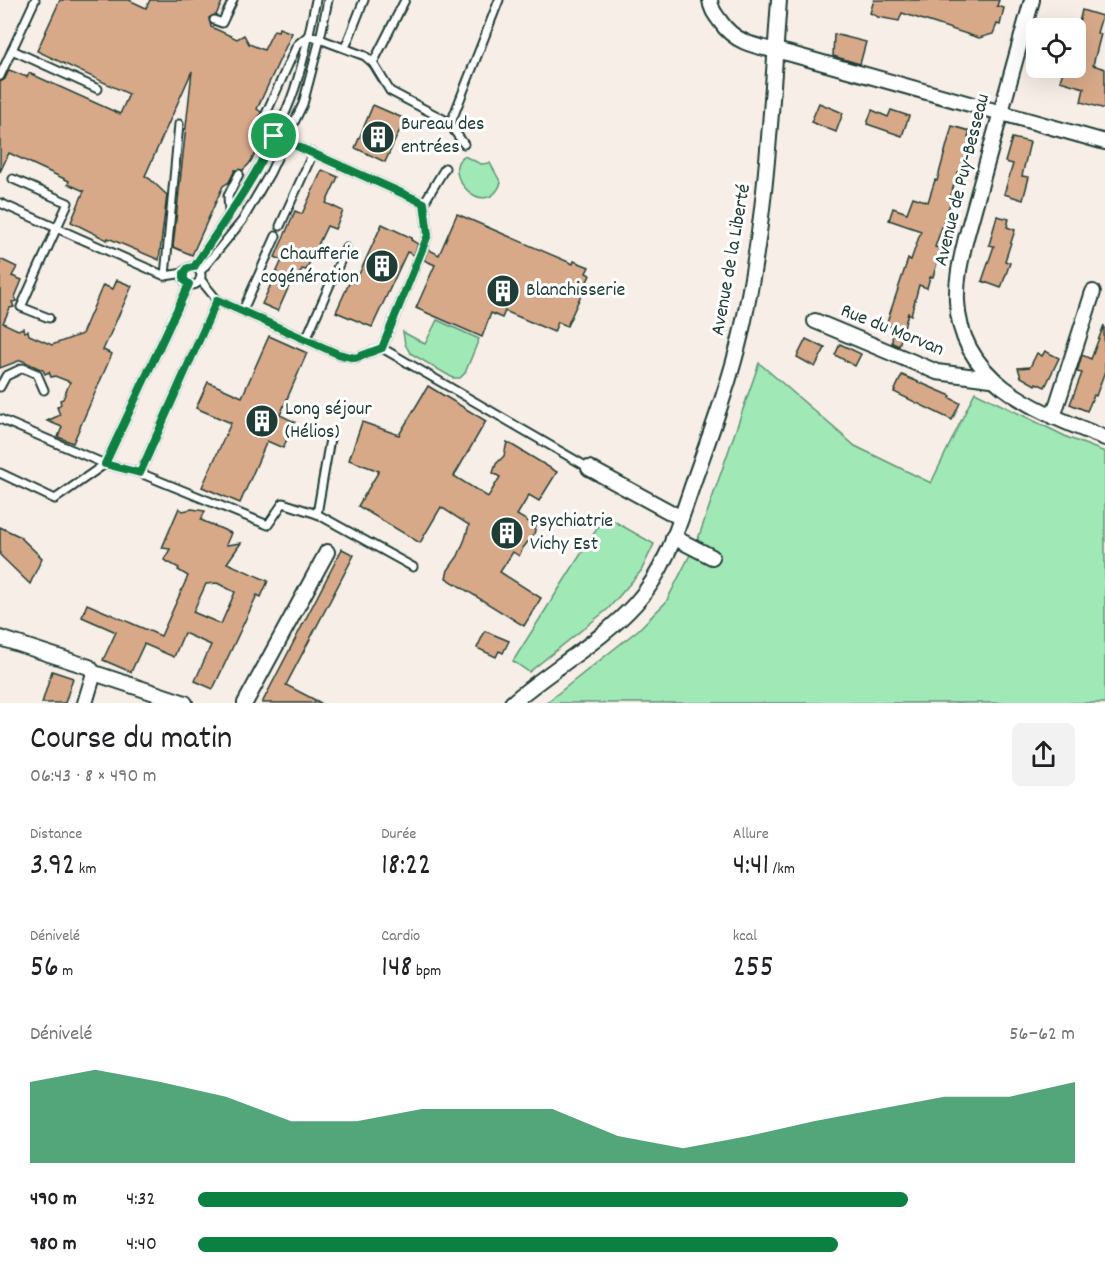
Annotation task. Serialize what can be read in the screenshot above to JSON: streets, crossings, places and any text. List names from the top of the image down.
{
  "streets": {
    "street": ["Avenue de Puy-Besseau", "Avenue de la Liberté", "Rue du Morvan"]
  },
  "crossings": [
    ["Avenue de Puy-Besseau", "Rue du Morvan"]
  ],
  "places": {
    "building": [
      "Bureau des entrées",
      "Chaufferie cogénération",
      "Blanchisserie",
      "Long séjour (Hélios)",
      "Psychiatrie Vichy Est"
    ]
  },
  "page": {
    "heading": ["Course du matin", "06:43 · 8 × 490 m"],
    "stats": [
      ["Distance", "3.92 km"],
      ["Durée", "18:22"],
      ["Allure", "4:41 /km"],
      ["Dénivelé", "56 m"],
      ["Cardio", "148 bpm"],
      ["kcal", "255"]
    ],
    "chart": ["Dénivelé", "56–62 m"],
    "list": [
      {
        "name": "490 m",
        "note": "4:32"
      },
      {
        "name": "980 m",
        "note": "4:40"
      }
    ]
  }
}
